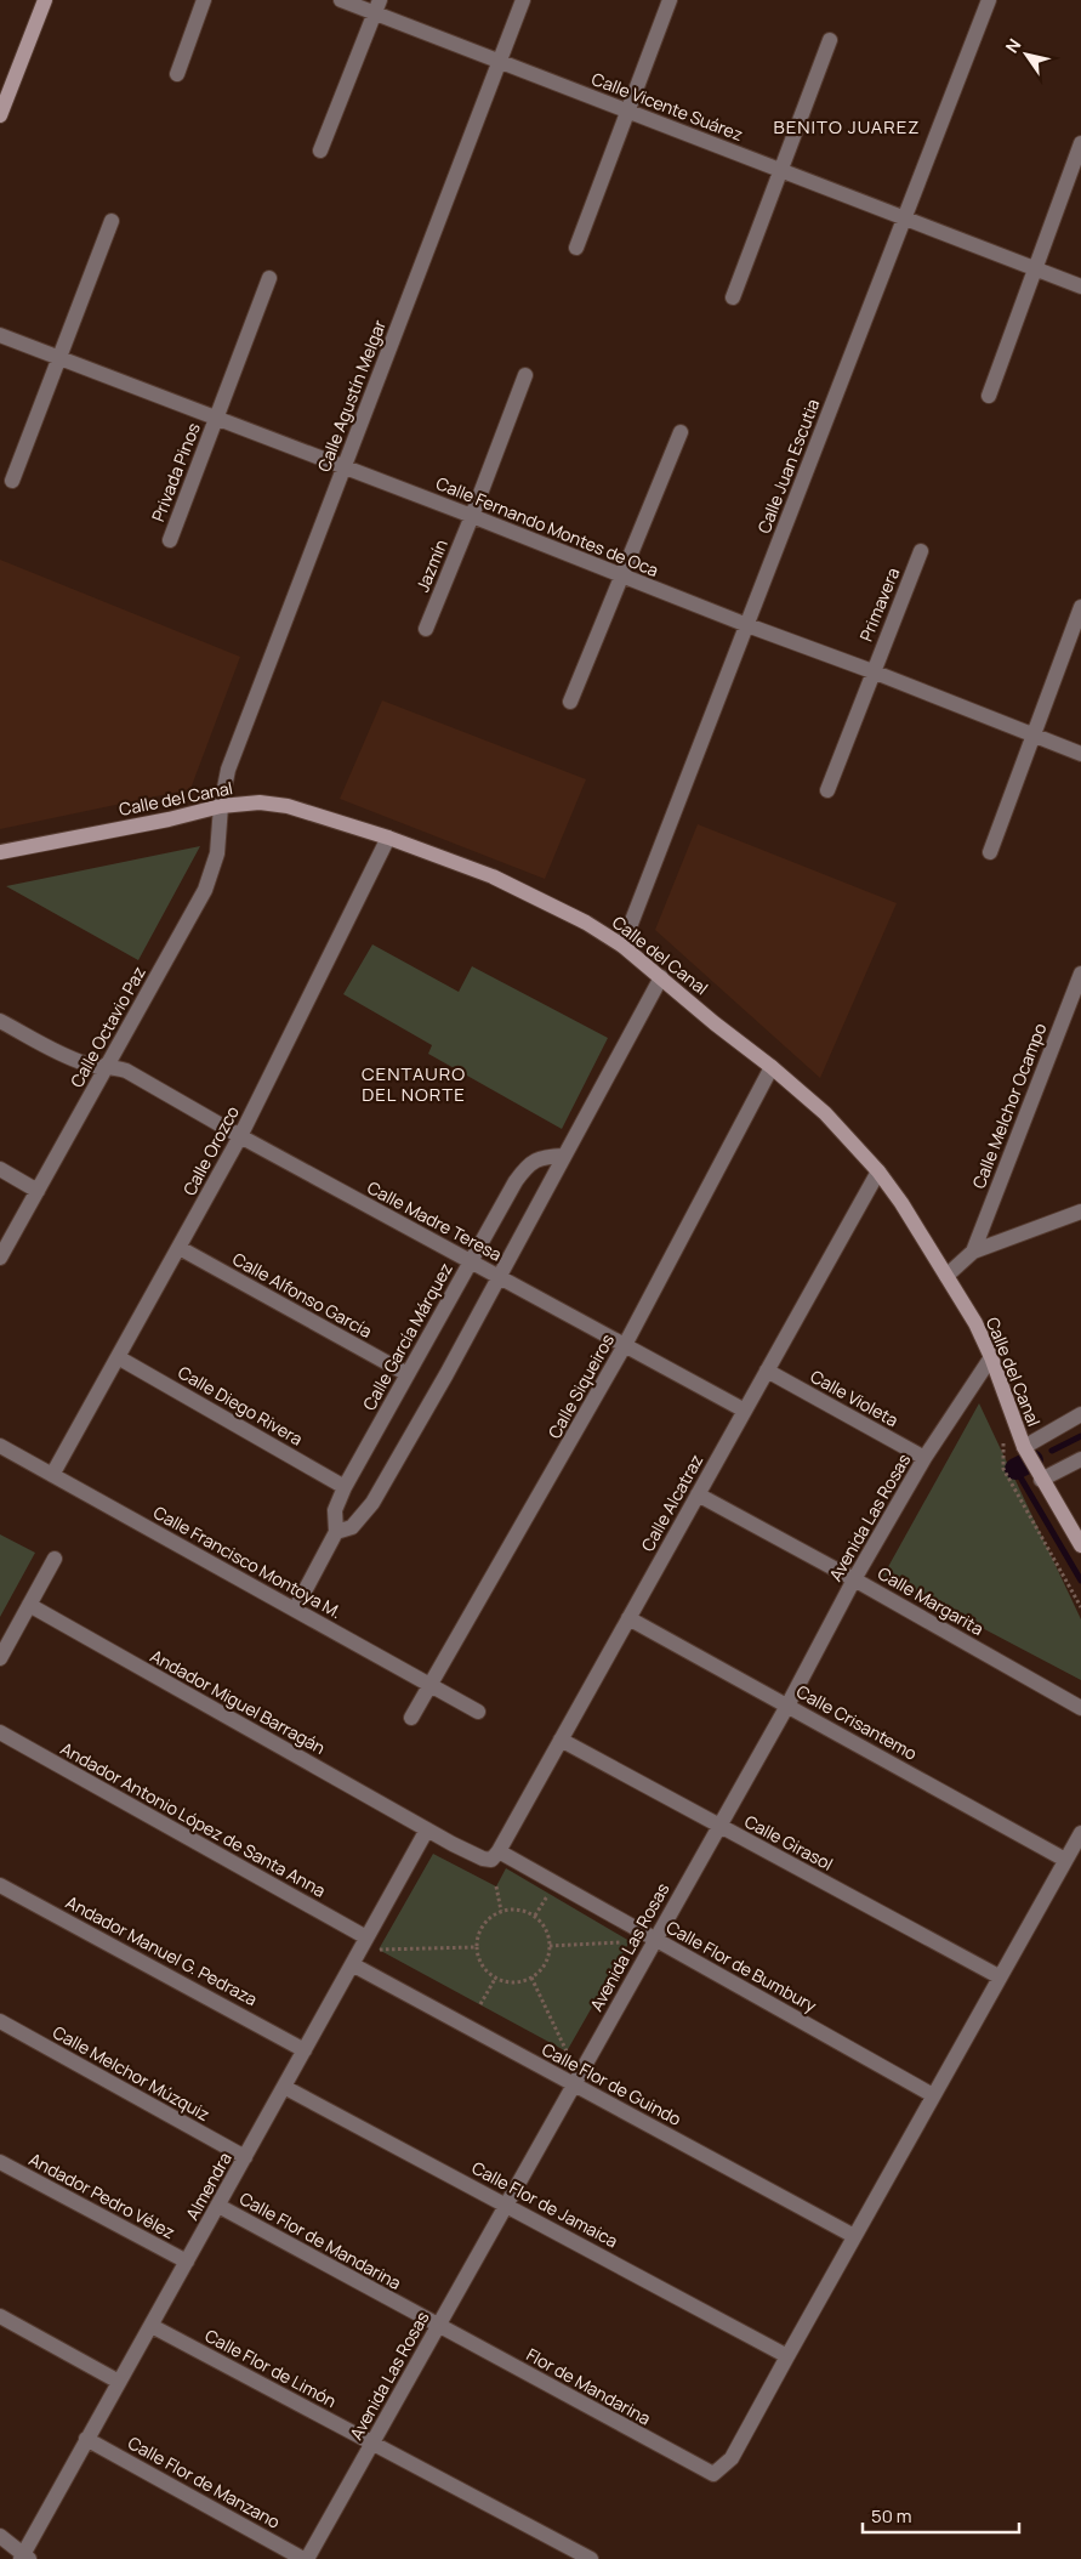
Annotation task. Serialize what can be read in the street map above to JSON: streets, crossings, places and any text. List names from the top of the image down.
{
  "streets": {
    "street": [
      "Calle Vicente Suárez",
      "Calle Agustín Melgar",
      "Calle Juan Escutia",
      "Privada Pinos",
      "Calle Fernando Montes de Oca",
      "Jazmín",
      "Primavera",
      "Calle del Canal",
      "Calle Octavio Paz",
      "Calle Melchor Ocampo",
      "Calle Orozco",
      "Calle Madre Teresa",
      "Calle Alfonso García",
      "Calle García Márquez",
      "Calle Siqueiros",
      "Calle Violeta",
      "Calle Diego Rivera",
      "Calle Alcatraz",
      "Avenida Las Rosas",
      "Calle Francisco Montoya M.",
      "Calle Margarita",
      "Andador Miguel Barragán",
      "Calle Crisantemo",
      "Andador Antonio López de Santa Anna",
      "Calle Girasol",
      "Andador Manuel G. Pedraza",
      "Calle Flor de Bumbury",
      "Calle Melchor Múzquiz",
      "Calle Flor de Guindo",
      "Almendra",
      "Andador Pedro Vélez",
      "Calle Flor de Jamaica",
      "Calle Flor de Mandarina",
      "Calle Flor de Limón",
      "Flor de Mandarina",
      "Calle Flor de Manzano"
    ]
  },
  "crossings": [
    ["Calle Vicente Suárez", "Calle Agustín Melgar"],
    ["Calle Vicente Suárez", "Calle Juan Escutia"],
    ["Calle Agustín Melgar", "Calle Fernando Montes de Oca"],
    ["Calle Agustín Melgar", "Calle del Canal"],
    ["Calle Agustín Melgar", "Calle Octavio Paz"],
    ["Calle Juan Escutia", "Calle Fernando Montes de Oca"],
    ["Calle Juan Escutia", "Calle del Canal"],
    ["Privada Pinos", "Calle Fernando Montes de Oca"],
    ["Calle Fernando Montes de Oca", "Jazmín"],
    ["Calle Fernando Montes de Oca", "Primavera"],
    ["Calle del Canal", "Calle Octavio Paz"],
    ["Calle del Canal", "Calle Orozco"],
    ["Calle del Canal", "Calle Siqueiros"],
    ["Calle del Canal", "Calle Alcatraz"],
    ["Calle del Canal", "Avenida Las Rosas"],
    ["Calle Octavio Paz", "Calle Madre Teresa"],
    ["Calle Orozco", "Calle Madre Teresa"],
    ["Calle Orozco", "Calle Alfonso García"],
    ["Calle Orozco", "Calle Diego Rivera"],
    ["Calle Orozco", "Calle Francisco Montoya M."],
    ["Calle Madre Teresa", "Calle García Márquez"],
    ["Calle Madre Teresa", "Calle Siqueiros"],
    ["Calle Madre Teresa", "Calle Alcatraz"],
    ["Calle Alfonso García", "Calle García Márquez"],
    ["Calle García Márquez", "Calle Diego Rivera"],
    ["Calle García Márquez", "Calle Francisco Montoya M."],
    ["Calle Siqueiros", "Calle Francisco Montoya M."],
    ["Calle Violeta", "Calle Alcatraz"],
    ["Calle Violeta", "Avenida Las Rosas"],
    ["Calle Alcatraz", "Calle Margarita"],
    ["Calle Alcatraz", "Andador Miguel Barragán"],
    ["Calle Alcatraz", "Calle Crisantemo"],
    ["Calle Alcatraz", "Calle Girasol"],
    ["Calle Alcatraz", "Calle Flor de Bumbury"],
    ["Avenida Las Rosas", "Calle Margarita"],
    ["Avenida Las Rosas", "Calle Crisantemo"],
    ["Avenida Las Rosas", "Calle Girasol"],
    ["Avenida Las Rosas", "Calle Flor de Bumbury"],
    ["Avenida Las Rosas", "Calle Flor de Guindo"],
    ["Avenida Las Rosas", "Calle Flor de Jamaica"],
    ["Avenida Las Rosas", "Calle Flor de Mandarina"],
    ["Avenida Las Rosas", "Calle Flor de Limón"],
    ["Avenida Las Rosas", "Flor de Mandarina"],
    ["Avenida Las Rosas", "Calle Flor de Manzano"],
    ["Andador Miguel Barragán", "Calle Flor de Bumbury"],
    ["Andador Miguel Barragán", "Almendra"],
    ["Andador Antonio López de Santa Anna", "Almendra"],
    ["Andador Manuel G. Pedraza", "Almendra"],
    ["Calle Melchor Múzquiz", "Almendra"],
    ["Calle Flor de Guindo", "Almendra"],
    ["Almendra", "Andador Pedro Vélez"],
    ["Almendra", "Calle Flor de Jamaica"],
    ["Almendra", "Calle Flor de Mandarina"],
    ["Almendra", "Calle Flor de Limón"],
    ["Almendra", "Calle Flor de Manzano"],
    ["Calle Flor de Jamaica", "Flor de Mandarina"],
    ["Calle Flor de Mandarina", "Flor de Mandarina"]
  ],
  "districts": ["BENITO JUAREZ", "CENTAURO DEL NORTE"],
  "scale_bar": "50 m",
  "north": "top left"
}
